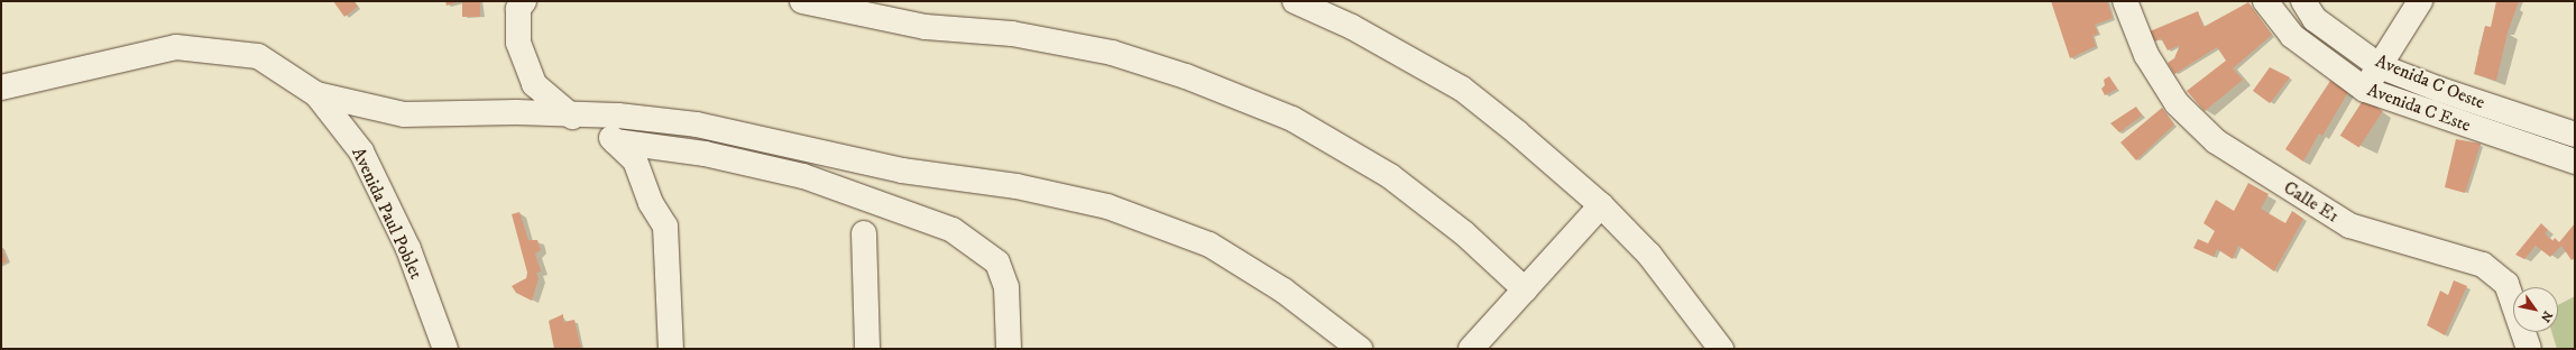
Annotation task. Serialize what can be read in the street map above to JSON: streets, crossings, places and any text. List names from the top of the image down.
{
  "streets": {
    "street": [
      "Avenida C Oeste",
      "Avenida C Este",
      "Calle E1",
      "Avenida Paul Poblet"
    ]
  },
  "north": "bottom right"
}
